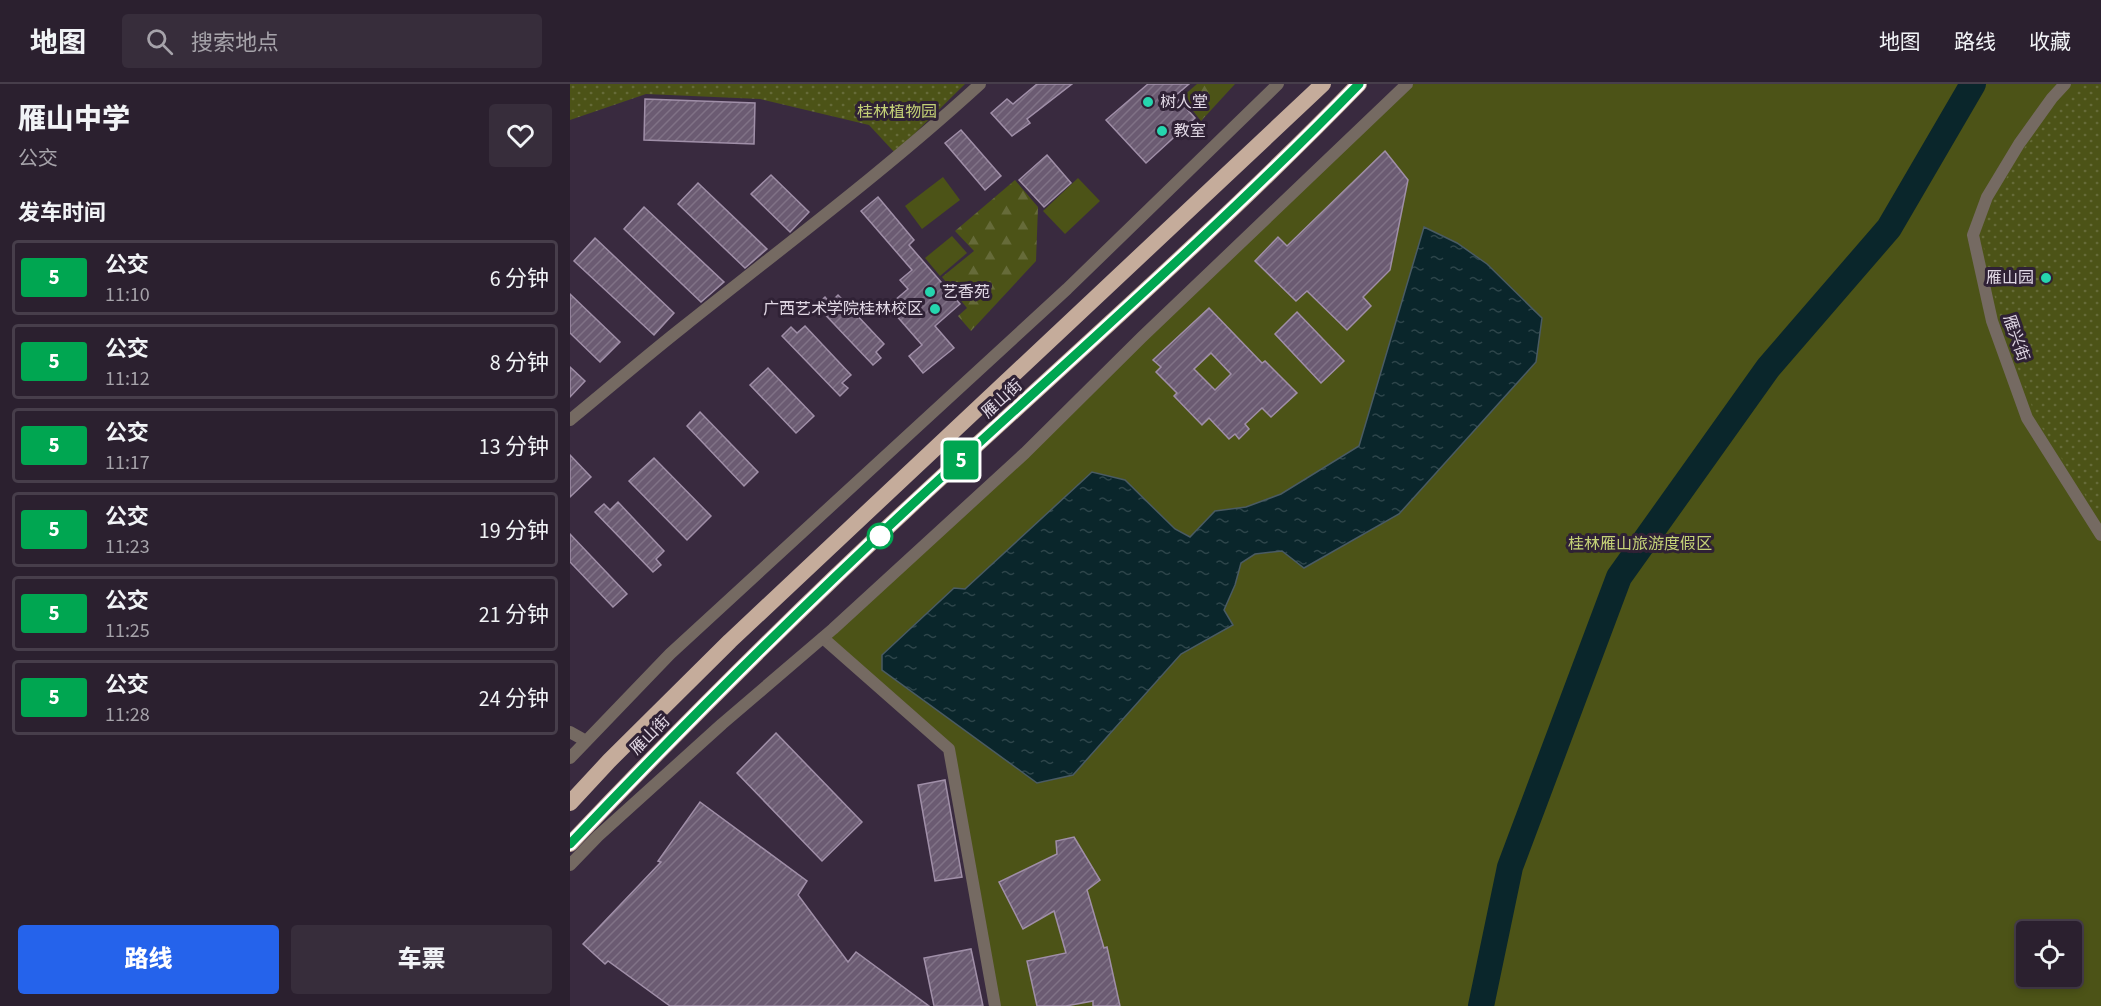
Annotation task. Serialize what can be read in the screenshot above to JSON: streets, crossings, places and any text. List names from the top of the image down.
{
  "streets": {
    "highway": ["雁山街"],
    "street": ["雁兴街"]
  },
  "parks": ["桂林植物园", "桂林雁山旅游度假区"],
  "places": [
    "树人堂",
    "教室",
    "雁山园",
    "艺香苑",
    "广西艺术学院桂林校区"
  ],
  "lines": ["bus line 5"],
  "page": {
    "header": "地图",
    "search": "搜索地点",
    "nav": ["地图", "路线", "收藏"],
    "heading": [
      ["雁山中学", "公交"],
      "发车时间"
    ],
    "on_map": "5",
    "list": [
      {
        "mark": "5",
        "name": "公交",
        "note": "11:10",
        "value": "6 分钟"
      },
      {
        "mark": "5",
        "name": "公交",
        "note": "11:12",
        "value": "8 分钟"
      },
      {
        "mark": "5",
        "name": "公交",
        "note": "11:17",
        "value": "13 分钟"
      },
      {
        "mark": "5",
        "name": "公交",
        "note": "11:23",
        "value": "19 分钟"
      },
      {
        "mark": "5",
        "name": "公交",
        "note": "11:25",
        "value": "21 分钟"
      },
      {
        "mark": "5",
        "name": "公交",
        "note": "11:28",
        "value": "24 分钟"
      }
    ],
    "buttons": ["路线", "车票"]
  }
}
